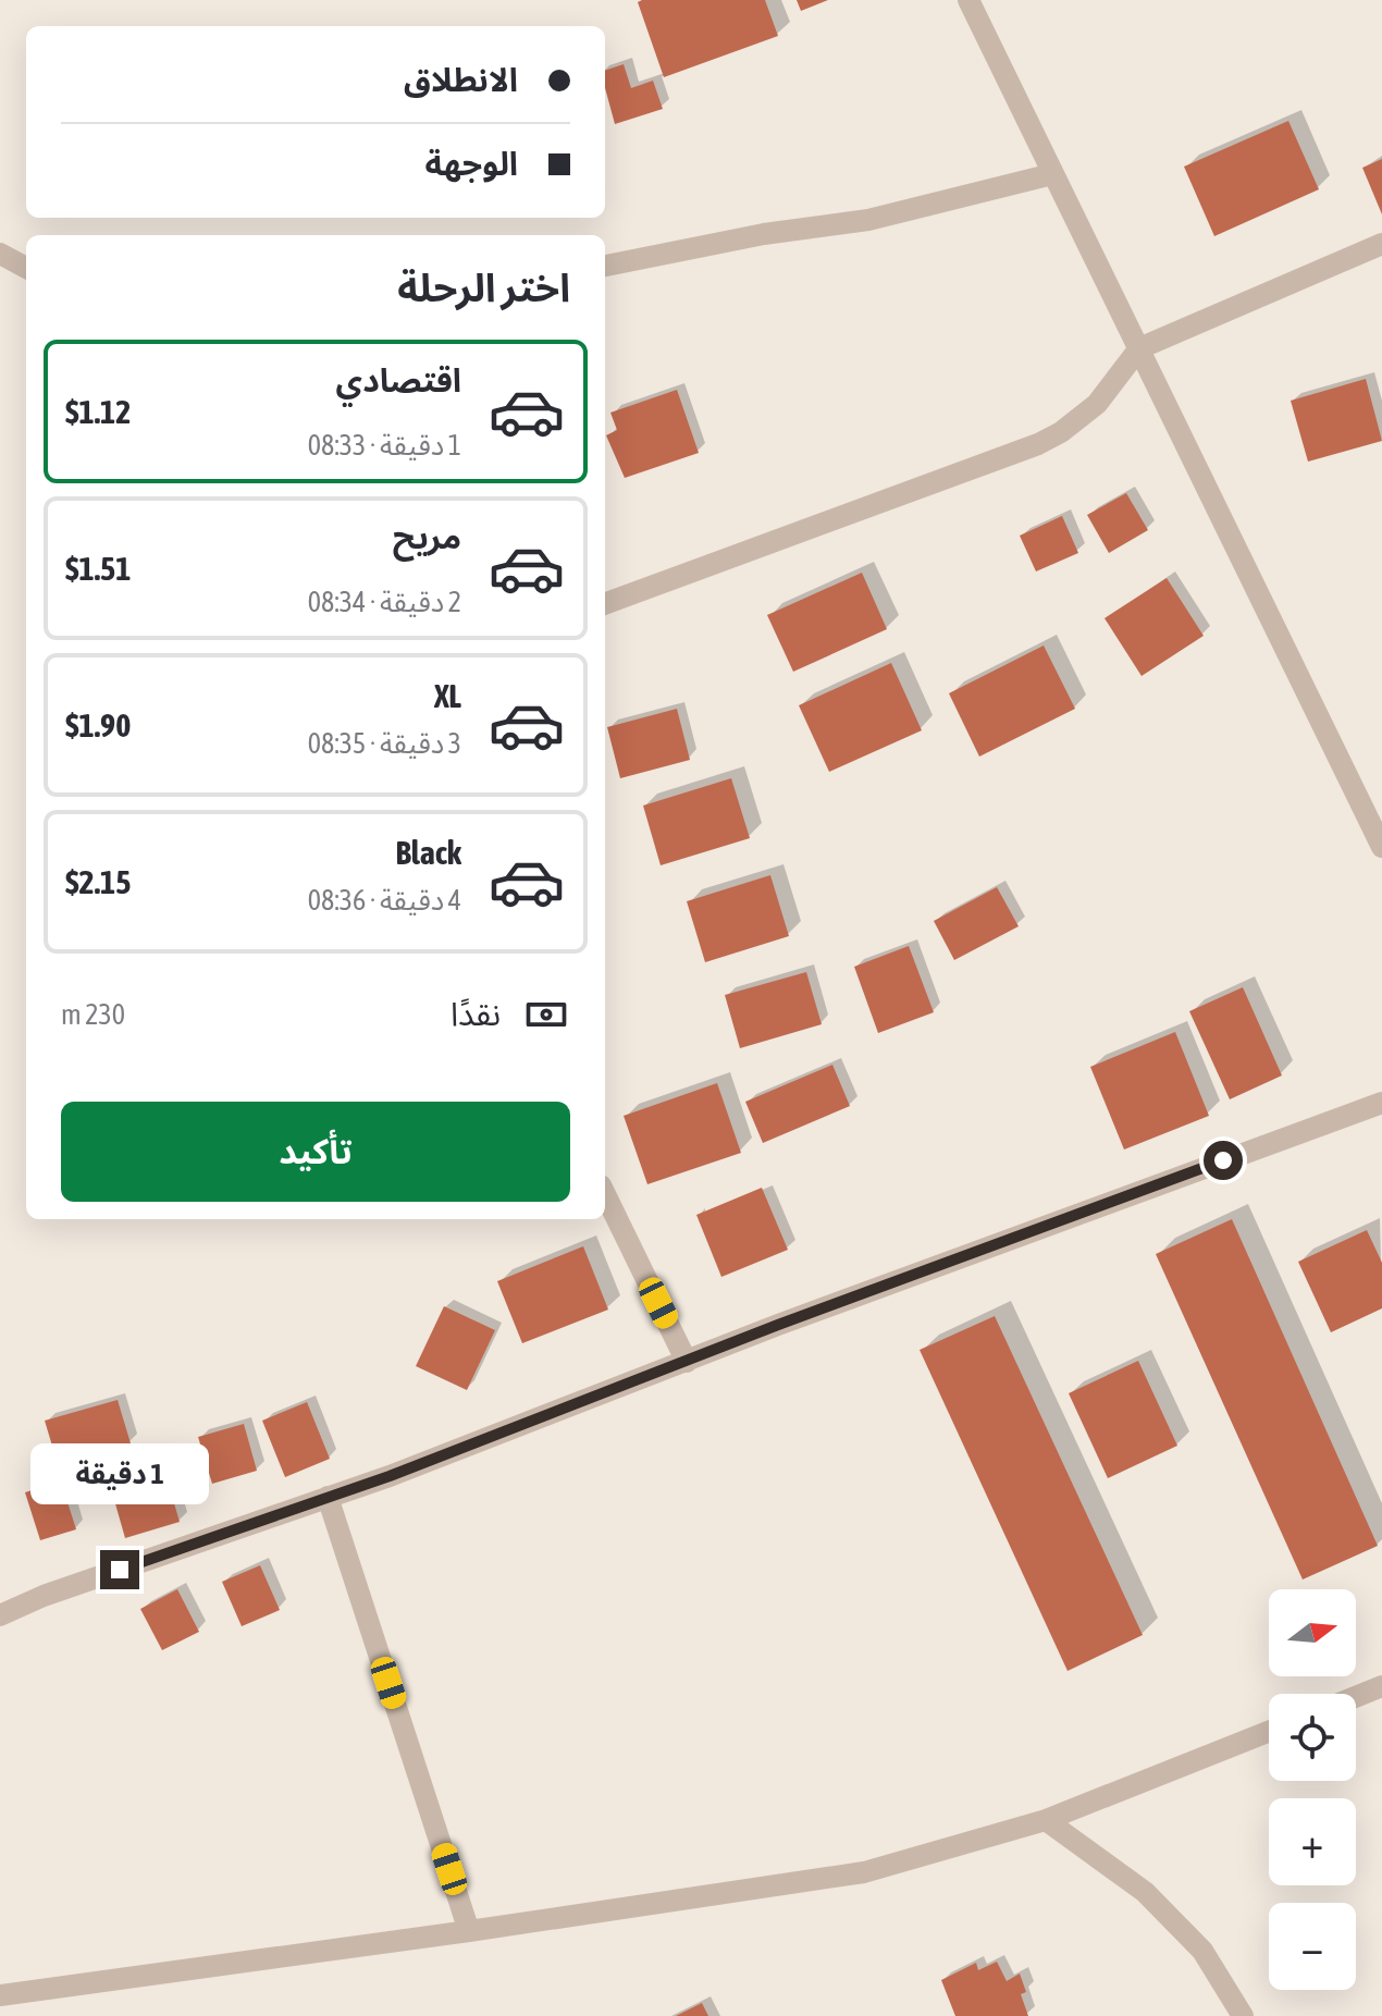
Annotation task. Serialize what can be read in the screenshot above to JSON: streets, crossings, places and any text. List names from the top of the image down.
{
  "north": "right",
  "page": {
    "banner": ["الانطلاق", "الوجهة"],
    "heading": "اختر الرحلة",
    "list": [
      {
        "name": "اقتصادي",
        "note": "1 دقيقة · 08:33",
        "value": "$1.12"
      },
      {
        "name": "مريح",
        "note": "2 دقيقة · 08:34",
        "value": "$1.51"
      },
      {
        "name": "XL",
        "note": "3 دقيقة · 08:35",
        "value": "$1.90"
      },
      {
        "name": "Black",
        "note": "4 دقيقة · 08:36",
        "value": "$2.15"
      }
    ],
    "pay": ["نقدًا", "230 m"],
    "buttons": "تأكيد",
    "bubble": "1 دقيقة",
    "map_buttons": ["+", "−"]
  }
}
